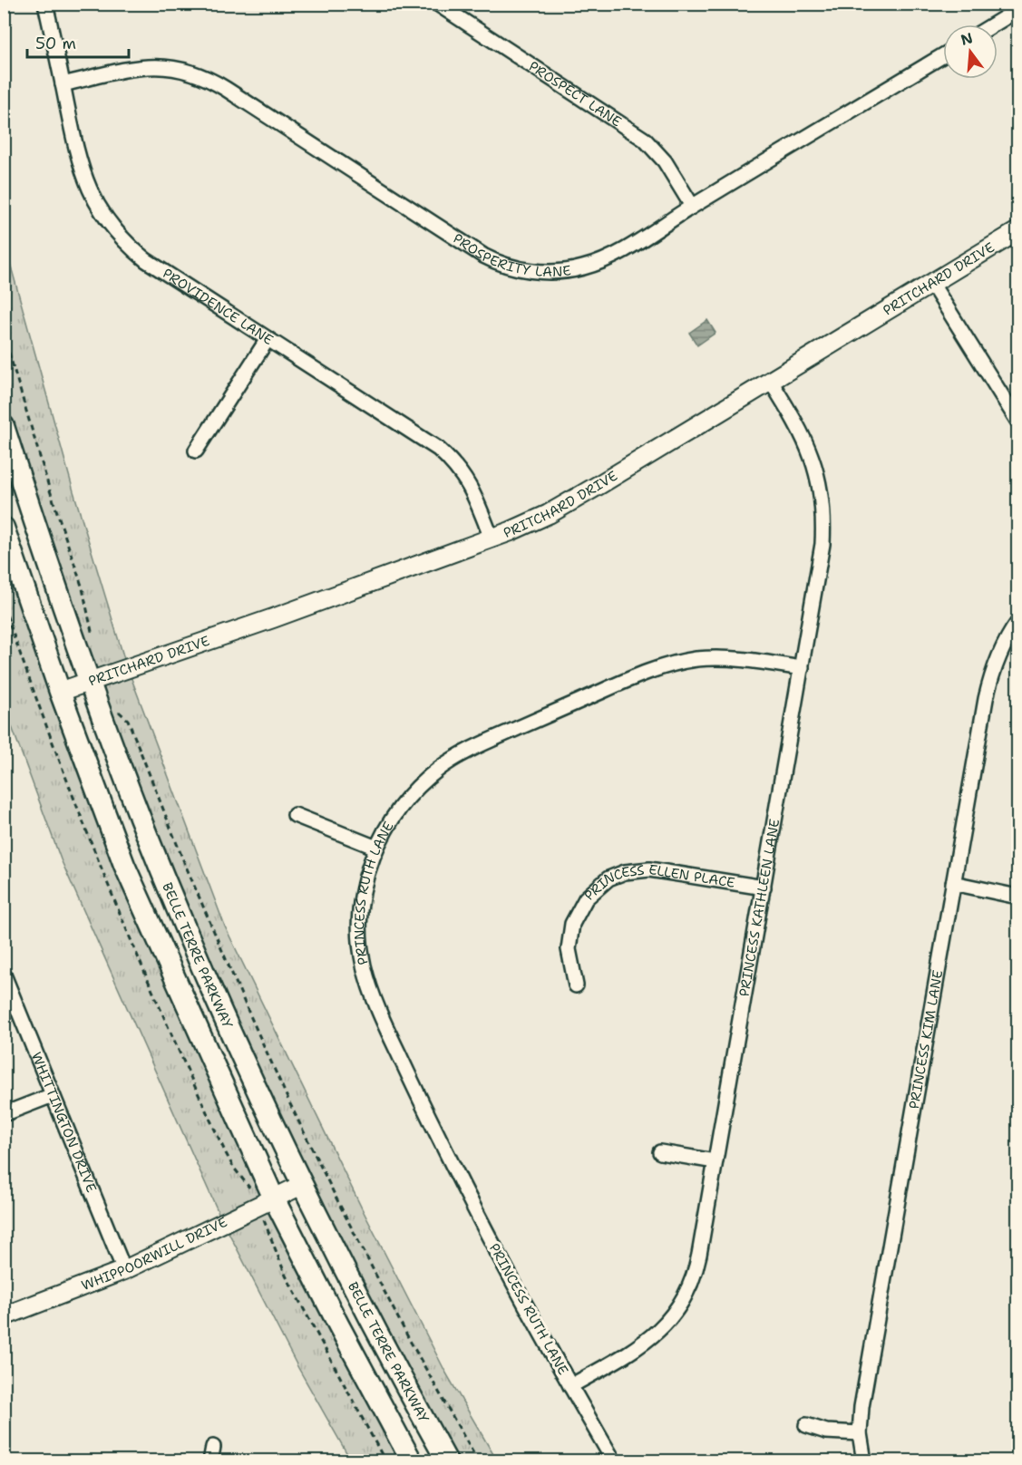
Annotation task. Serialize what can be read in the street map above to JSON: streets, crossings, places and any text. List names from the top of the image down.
{
  "streets": {
    "main road": ["BELLE TERRE PARKWAY"],
    "street": [
      "PROSPECT LANE",
      "PROSPERITY LANE",
      "PRITCHARD DRIVE",
      "PROVIDENCE LANE",
      "PRINCESS ELLEN PLACE",
      "PRINCESS RUTH LANE",
      "PRINCESS KATHLEEN LANE",
      "PRINCESS KIM LANE",
      "WHITTINGTON DRIVE",
      "WHIPPOORWILL DRIVE"
    ]
  },
  "crossings": [
    ["PROSPECT LANE", "PROSPERITY LANE"],
    ["PROSPERITY LANE", "PROVIDENCE LANE"],
    ["PRITCHARD DRIVE", "PROVIDENCE LANE"],
    ["PRITCHARD DRIVE", "PRINCESS KATHLEEN LANE"],
    ["PRITCHARD DRIVE", "BELLE TERRE PARKWAY"],
    ["PRINCESS ELLEN PLACE", "PRINCESS KATHLEEN LANE"],
    ["PRINCESS RUTH LANE", "PRINCESS KATHLEEN LANE"],
    ["BELLE TERRE PARKWAY", "WHIPPOORWILL DRIVE"],
    ["WHITTINGTON DRIVE", "WHIPPOORWILL DRIVE"]
  ],
  "scale_bar": "50 m",
  "north": "top"
}
